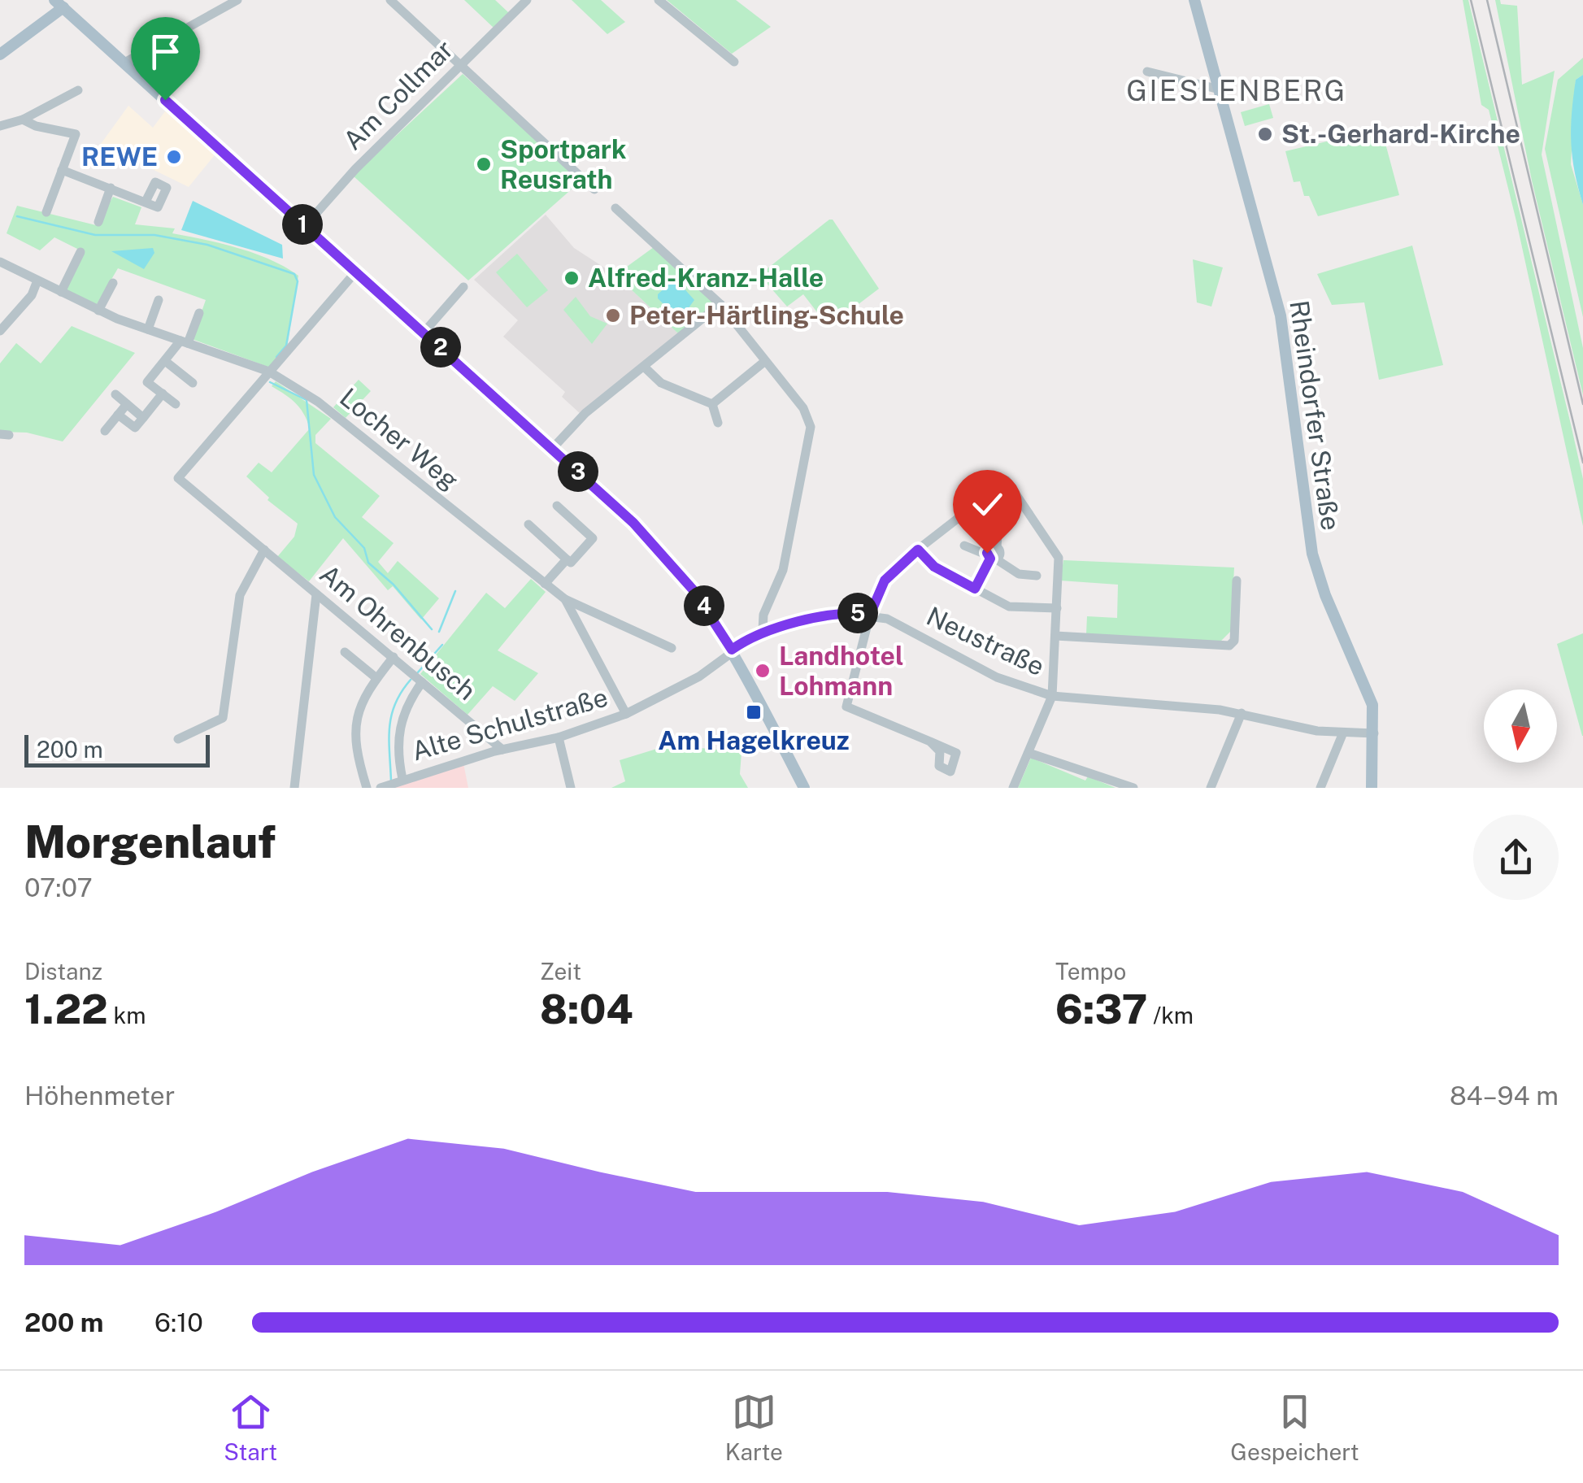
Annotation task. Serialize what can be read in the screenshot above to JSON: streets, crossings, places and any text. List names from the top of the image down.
{
  "streets": {
    "main road": ["Rheindorfer Straße"],
    "street": [
      "Am Collmar",
      "Locher Weg",
      "Am Ohrenbusch",
      "Neustraße",
      "Alte Schulstraße"
    ]
  },
  "crossings": [
    ["Rheindorfer Straße", "Neustraße"],
    ["Locher Weg", "Am Ohrenbusch"],
    ["Locher Weg", "Alte Schulstraße"],
    ["Am Ohrenbusch", "Alte Schulstraße"],
    ["Neustraße", "Alte Schulstraße"]
  ],
  "districts": ["GIESLENBERG"],
  "places": {
    "other": [
      "St.-Gerhard-Kirche",
      "REWE",
      "Sportpark Reusrath",
      "Alfred-Kranz-Halle",
      "Peter-Härtling-Schule",
      "Landhotel Lohmann"
    ],
    "transit": ["Am Hagelkreuz"]
  },
  "scale_bar": "200 m",
  "north": "bottom",
  "page": {
    "pins": [
      "1",
      "2",
      "3",
      "4",
      "5"
    ],
    "scale": "200 m",
    "heading": ["Morgenlauf", "07:07"],
    "stats": [
      ["Distanz", "1.22 km"],
      ["Zeit", "8:04"],
      ["Tempo", "6:37 /km"]
    ],
    "chart": ["Höhenmeter", "84–94 m"],
    "list": [
      {
        "name": "200 m",
        "note": "6:10"
      }
    ],
    "tabs": ["Start", "Karte", "Gespeichert"]
  }
}
